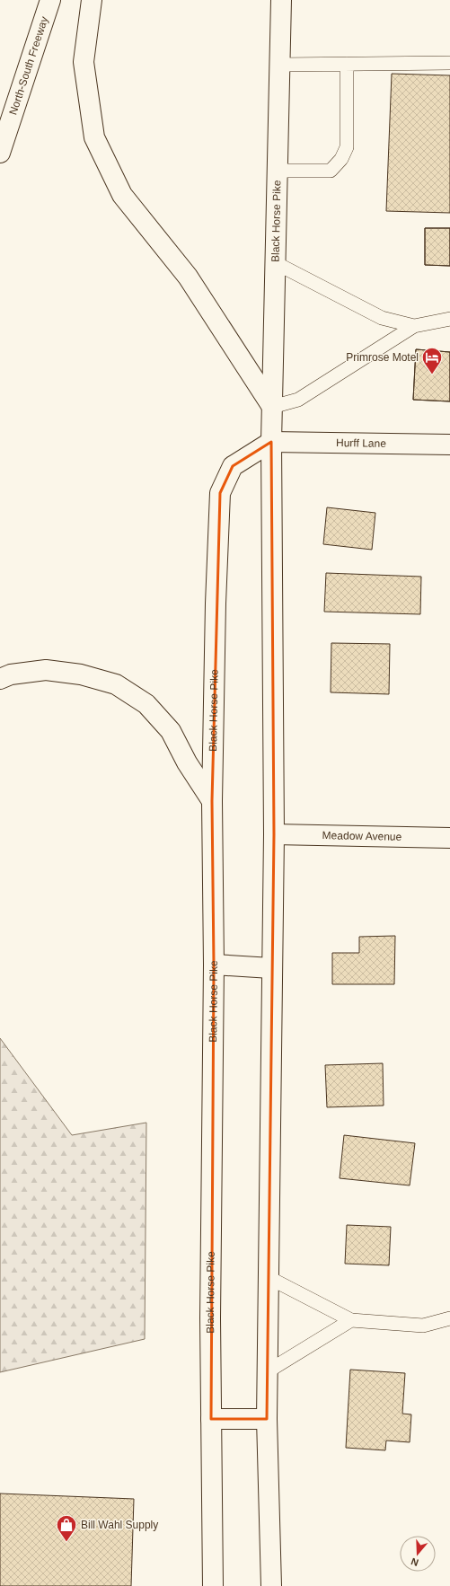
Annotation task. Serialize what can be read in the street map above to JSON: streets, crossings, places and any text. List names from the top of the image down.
{
  "streets": {
    "main road": [
      "North-South Freeway",
      "Black Horse Pike",
      "Hurff Lane",
      "Meadow Avenue"
    ]
  },
  "crossings": [
    ["Black Horse Pike", "Hurff Lane"],
    ["Black Horse Pike", "Meadow Avenue"]
  ],
  "places": {
    "hotel": ["Primrose Motel"],
    "shop": ["Bill Wahl Supply"]
  },
  "north": "bottom"
}
